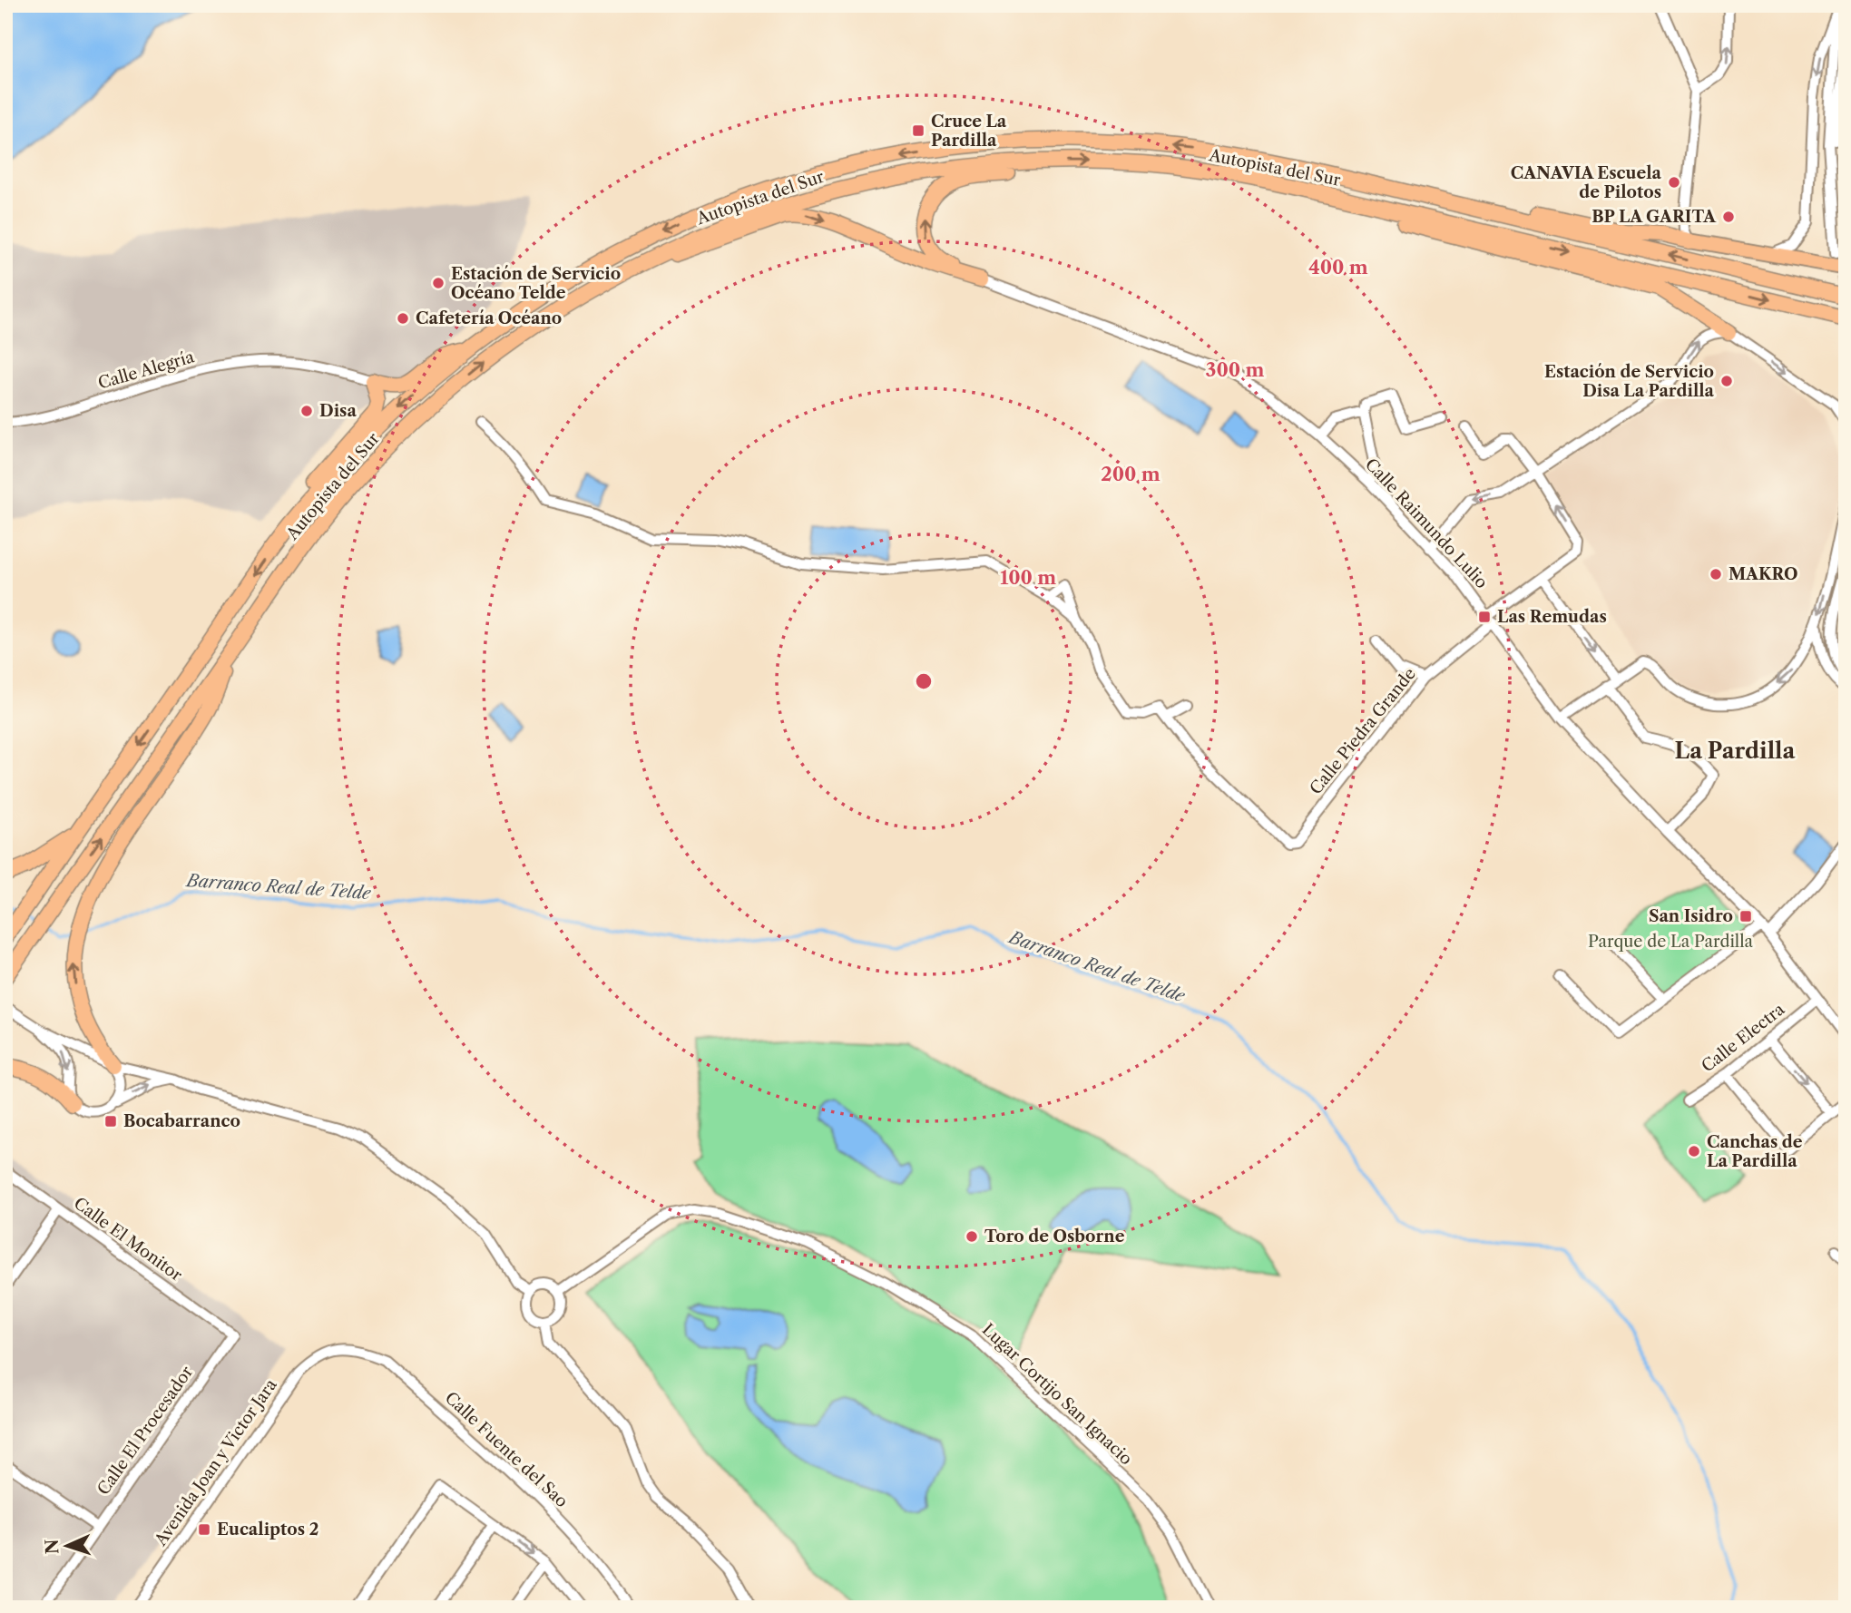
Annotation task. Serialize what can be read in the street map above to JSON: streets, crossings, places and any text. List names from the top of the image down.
{
  "streets": {
    "highway": ["Autopista del Sur"],
    "street": [
      "Calle Alegría",
      "Calle Raimundo Lulio",
      "Calle Piedra Grande",
      "Calle Electra",
      "Calle El Monitor",
      "Lugar Cortijo San Ignacio",
      "Calle El Procesador",
      "Calle Fuente del Sao",
      "Avenida Joan y Victor Jara"
    ]
  },
  "crossings": [
    ["Calle Raimundo Lulio", "Calle Piedra Grande"],
    ["Calle Raimundo Lulio", "Calle Electra"],
    ["Calle El Monitor", "Calle El Procesador"],
    ["Calle Fuente del Sao", "Avenida Joan y Victor Jara"]
  ],
  "districts": ["La Pardilla"],
  "water": ["Barranco Real de Telde"],
  "parks": ["Parque de La Pardilla"],
  "places": {
    "transit": [
      "Cruce La Pardilla",
      "Las Remudas",
      "San Isidro",
      "Bocabarranco",
      "Eucaliptos 2"
    ],
    "other": [
      "CANAVIA Escuela de Pilotos",
      "BP LA GARITA",
      "Estación de Servicio Océano Telde",
      "Cafetería Océano",
      "Estación de Servicio Disa La Pardilla",
      "Disa",
      "MAKRO",
      "Canchas de La Pardilla",
      "Toro de Osborne"
    ]
  },
  "north": "left",
  "rings": [
    "400 m",
    "300 m",
    "200 m",
    "100 m"
  ]
}
